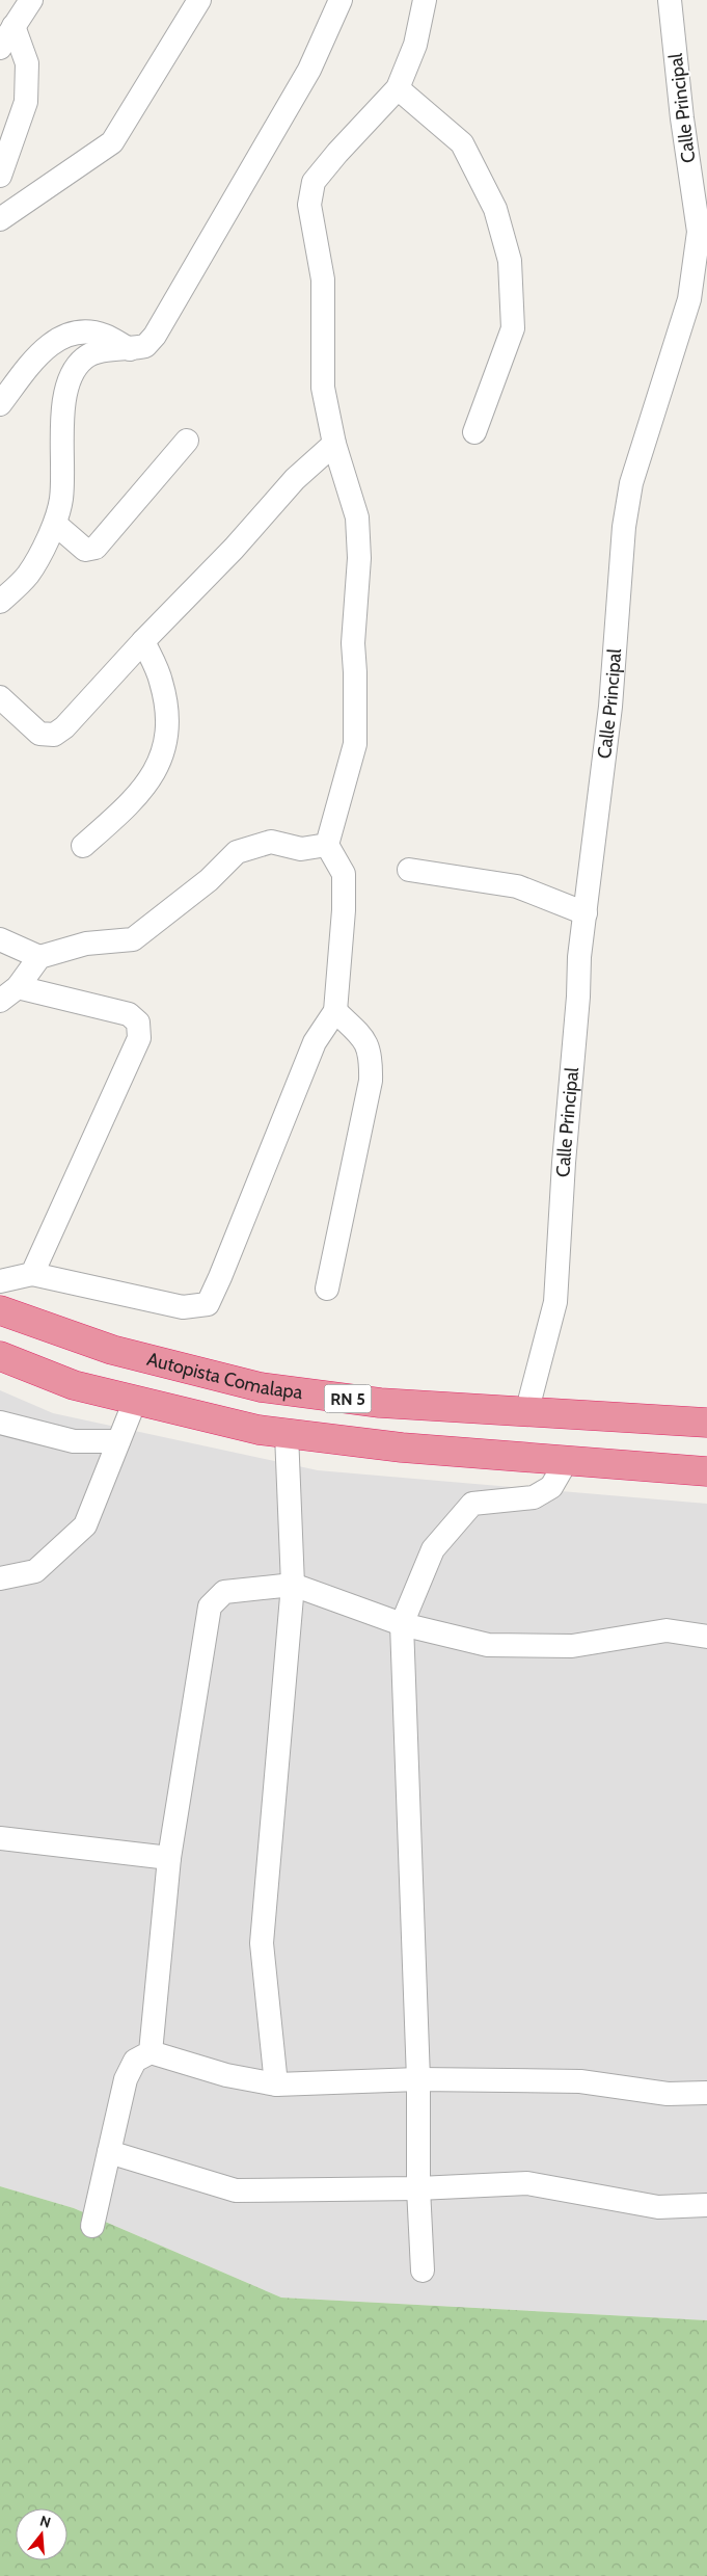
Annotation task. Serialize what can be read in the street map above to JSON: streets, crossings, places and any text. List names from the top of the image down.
{
  "streets": {
    "highway": ["Autopista Comalapa", "RN 5"],
    "street": ["Calle Principal"]
  },
  "crossings": [
    ["Calle Principal", "Autopista Comalapa"]
  ],
  "north": "top"
}
